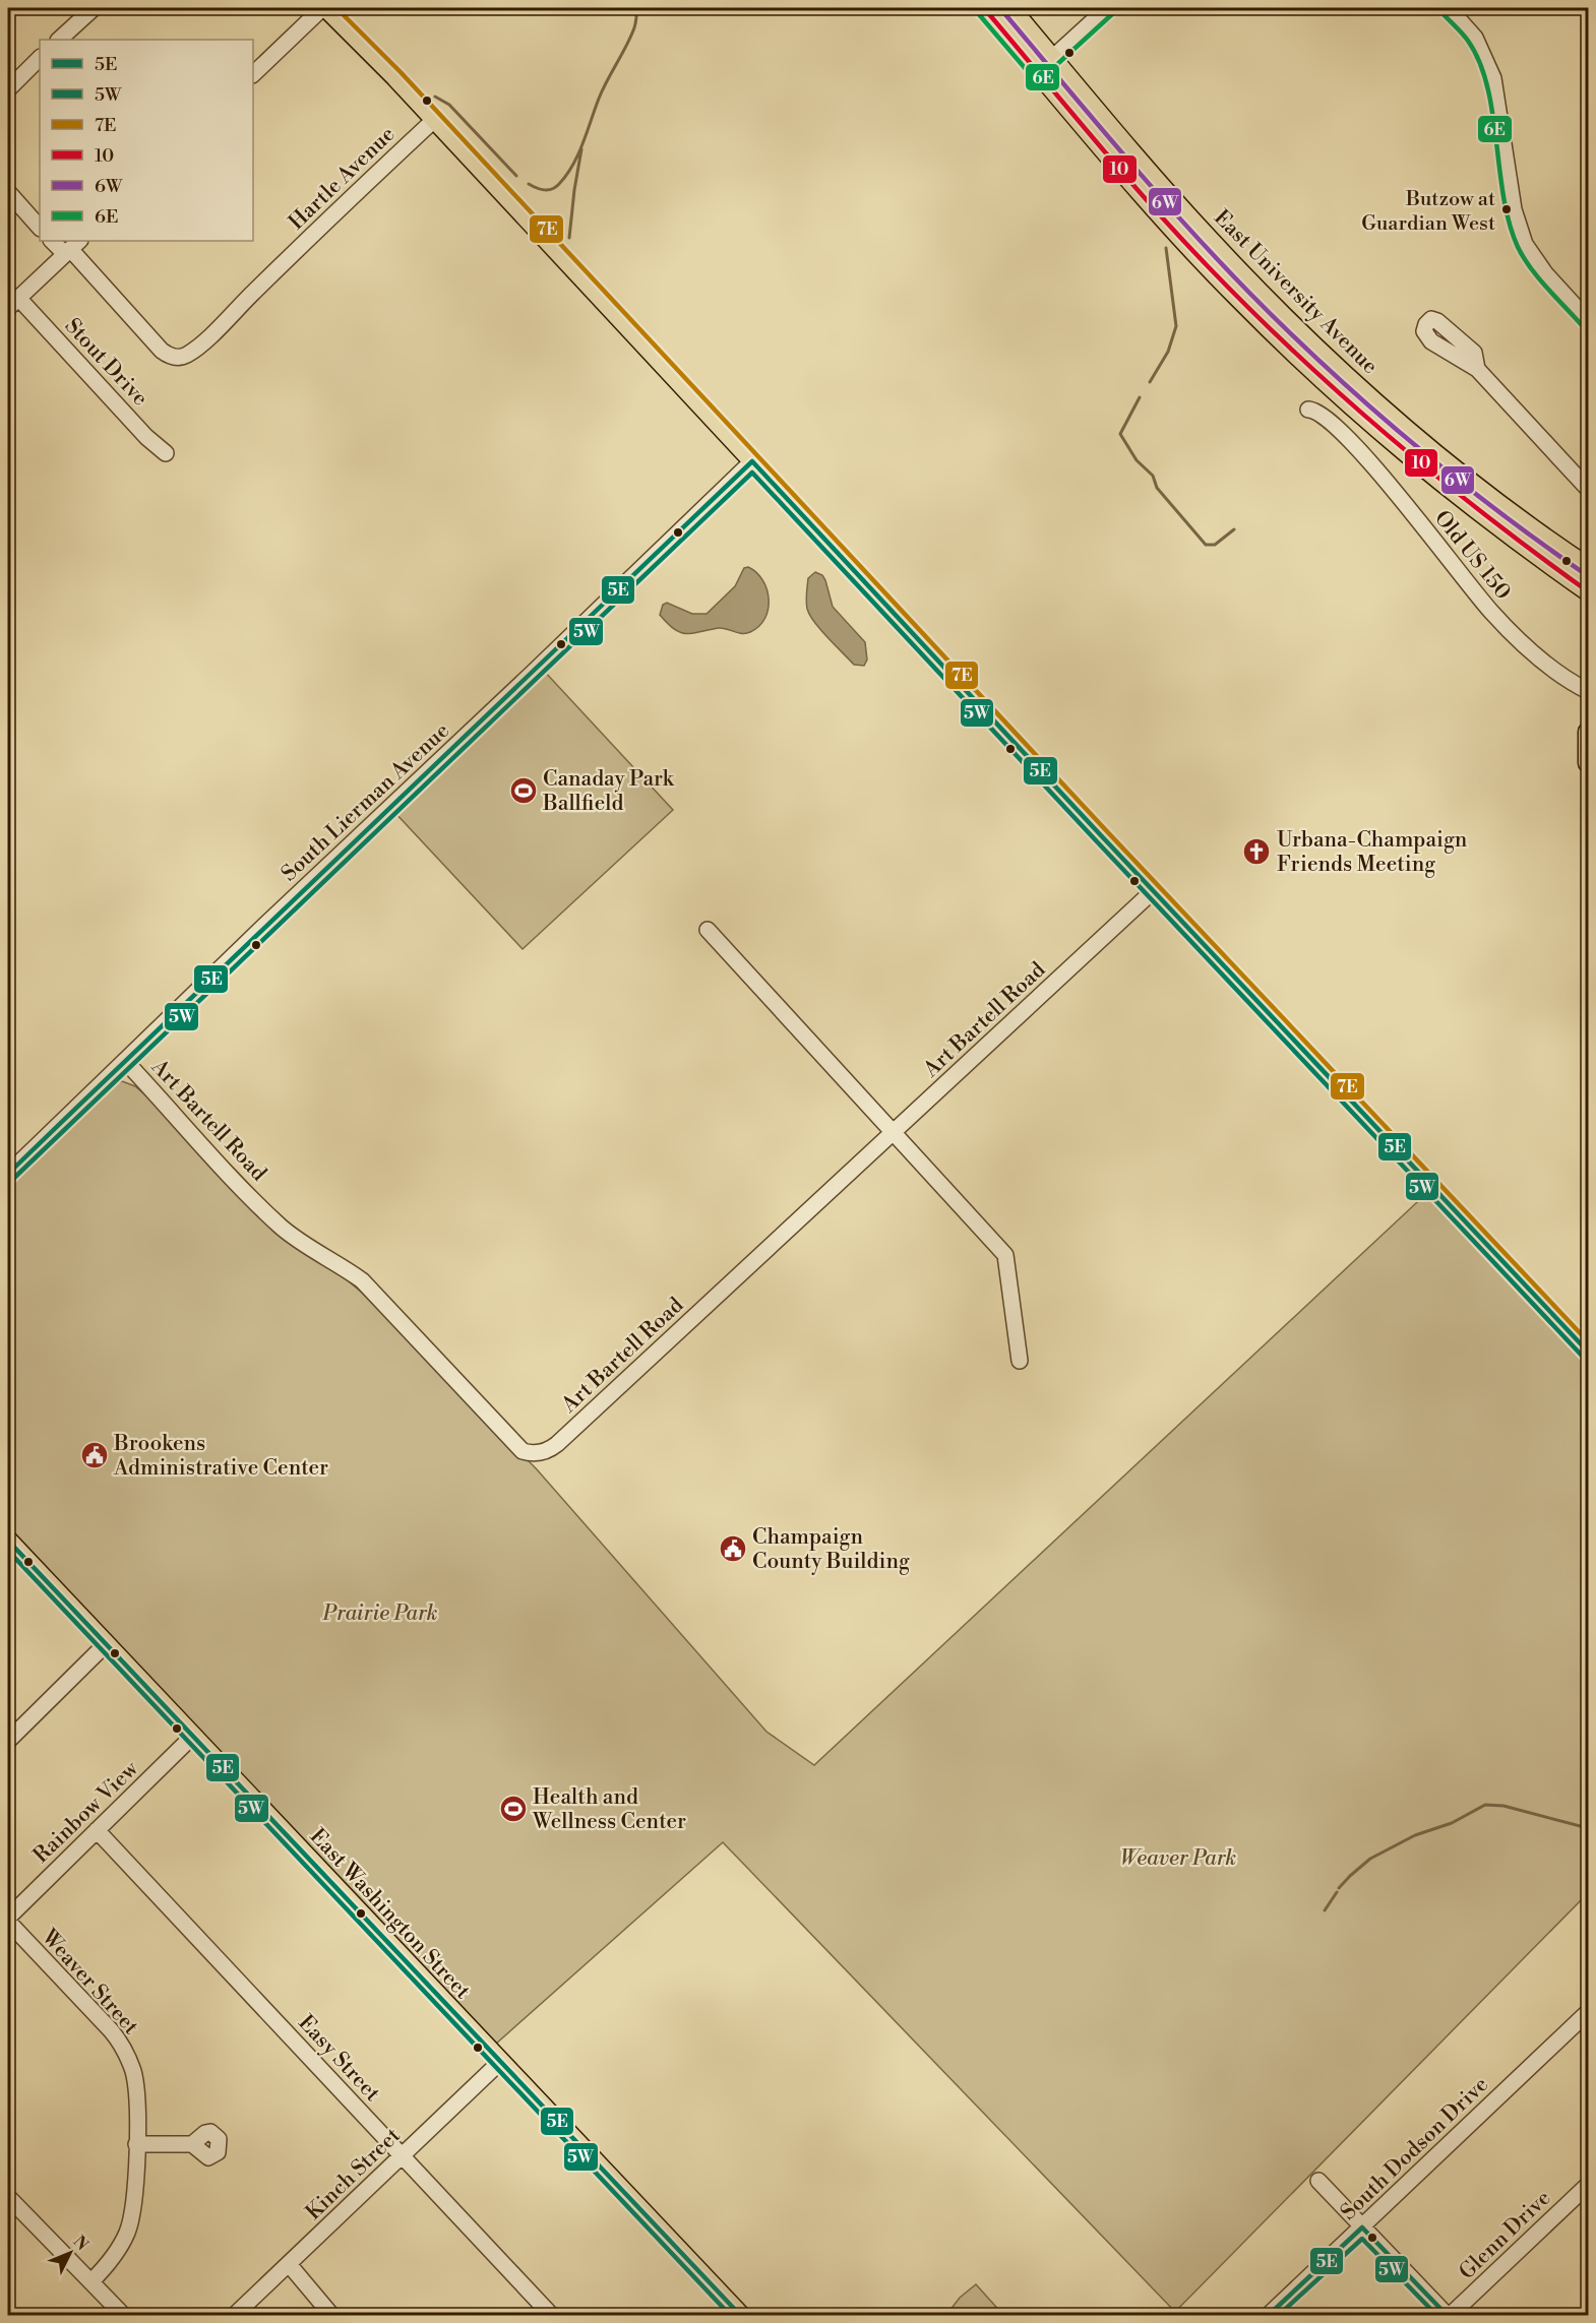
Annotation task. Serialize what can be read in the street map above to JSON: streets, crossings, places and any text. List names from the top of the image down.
{
  "streets": {
    "main road": ["East University Avenue", "East Washington Street"],
    "street": [
      "Hartle Avenue",
      "Stout Drive",
      "Old US 150",
      "South Lierman Avenue",
      "Art Bartell Road",
      "Rainbow View",
      "Weaver Street",
      "Easy Street",
      "South Dodson Drive",
      "Kinch Street",
      "Glenn Drive"
    ]
  },
  "crossings": [
    ["South Lierman Avenue", "Art Bartell Road"],
    ["Rainbow View", "East Washington Street"],
    ["Rainbow View", "Weaver Street"],
    ["Rainbow View", "Easy Street"],
    ["East Washington Street", "Kinch Street"],
    ["Easy Street", "Kinch Street"]
  ],
  "parks": ["Prairie Park", "Weaver Park"],
  "places": {
    "other": ["Butzow at Guardian West"],
    "sports": ["Canaday Park Ballfield", "Health and Wellness Center"],
    "church": ["Urbana-Champaign Friends Meeting"],
    "public building": ["Brookens Administrative Center", "Champaign County Building"]
  },
  "lines": [
    "transit line 7E",
    "transit line 10",
    "transit line 6W",
    "transit line 6E",
    "transit line 5E",
    "transit line 5W"
  ],
  "legend": [
    "5E",
    "5W",
    "7E",
    "10",
    "6W",
    "6E"
  ],
  "north": "top right"
}
